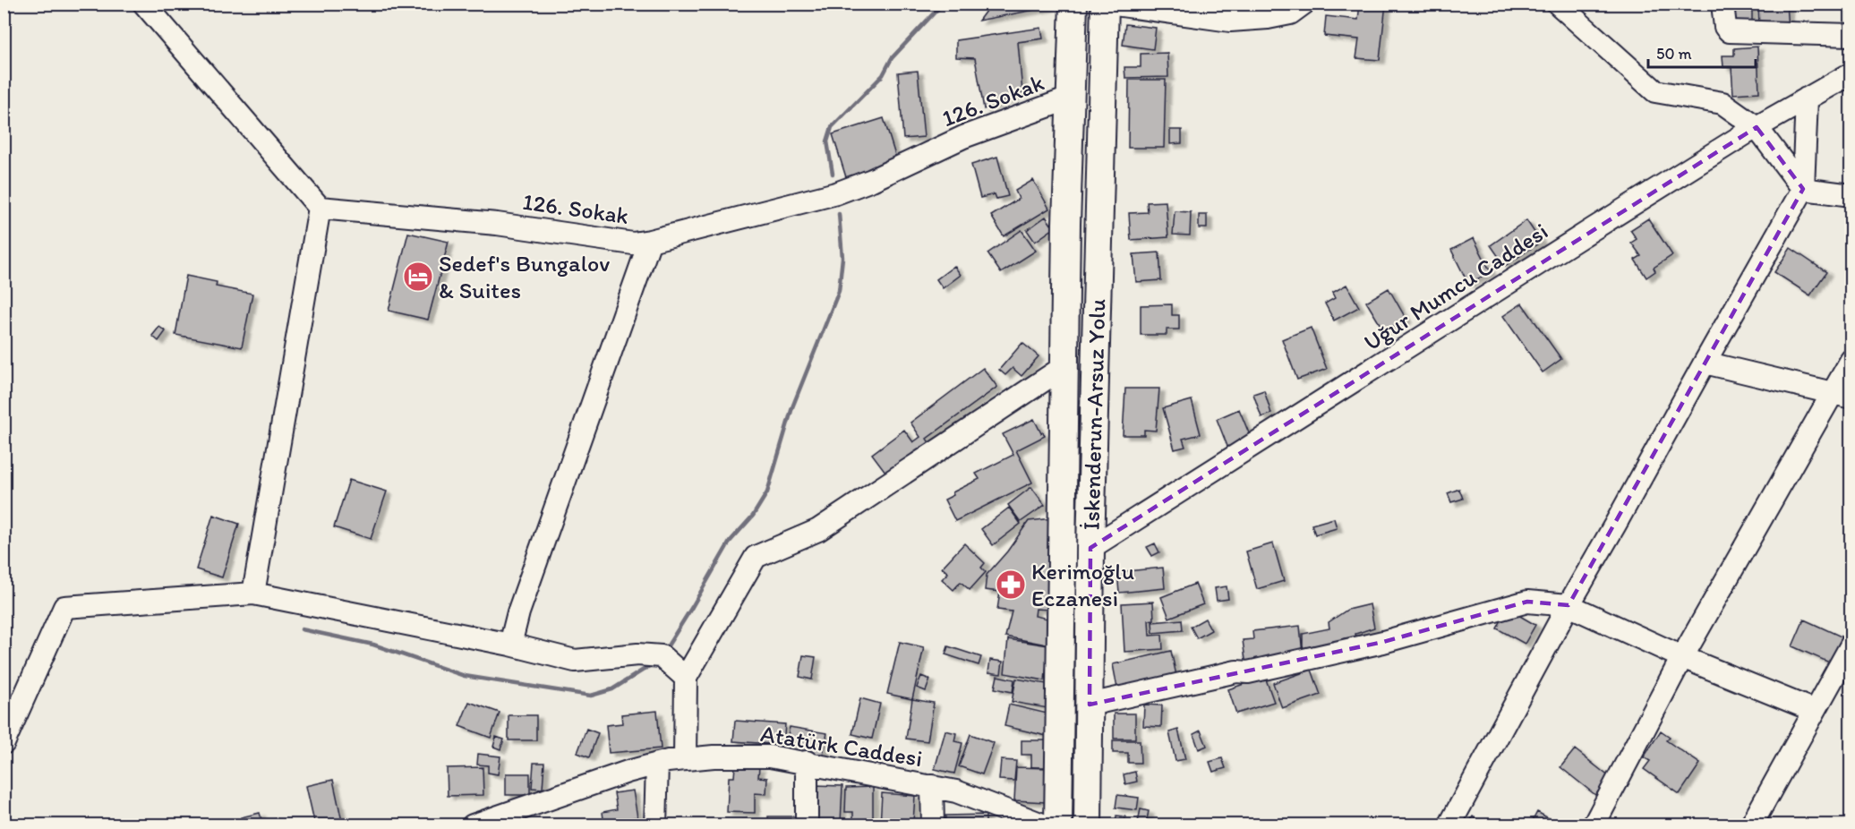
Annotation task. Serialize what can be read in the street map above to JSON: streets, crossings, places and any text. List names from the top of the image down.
{
  "streets": {
    "main road": ["İskenderun-Arsuz Yolu"],
    "street": ["126. Sokak", "Uğur Mumcu Caddesi", "Atatürk Caddesi"]
  },
  "crossings": [
    ["126. Sokak", "İskenderun-Arsuz Yolu"],
    ["Uğur Mumcu Caddesi", "İskenderun-Arsuz Yolu"]
  ],
  "places": {
    "hotel": ["Sedef's Bungalov & Suites"],
    "pharmacy": ["Kerimoğlu Eczanesi"]
  },
  "scale_bar": "50 m"
}
